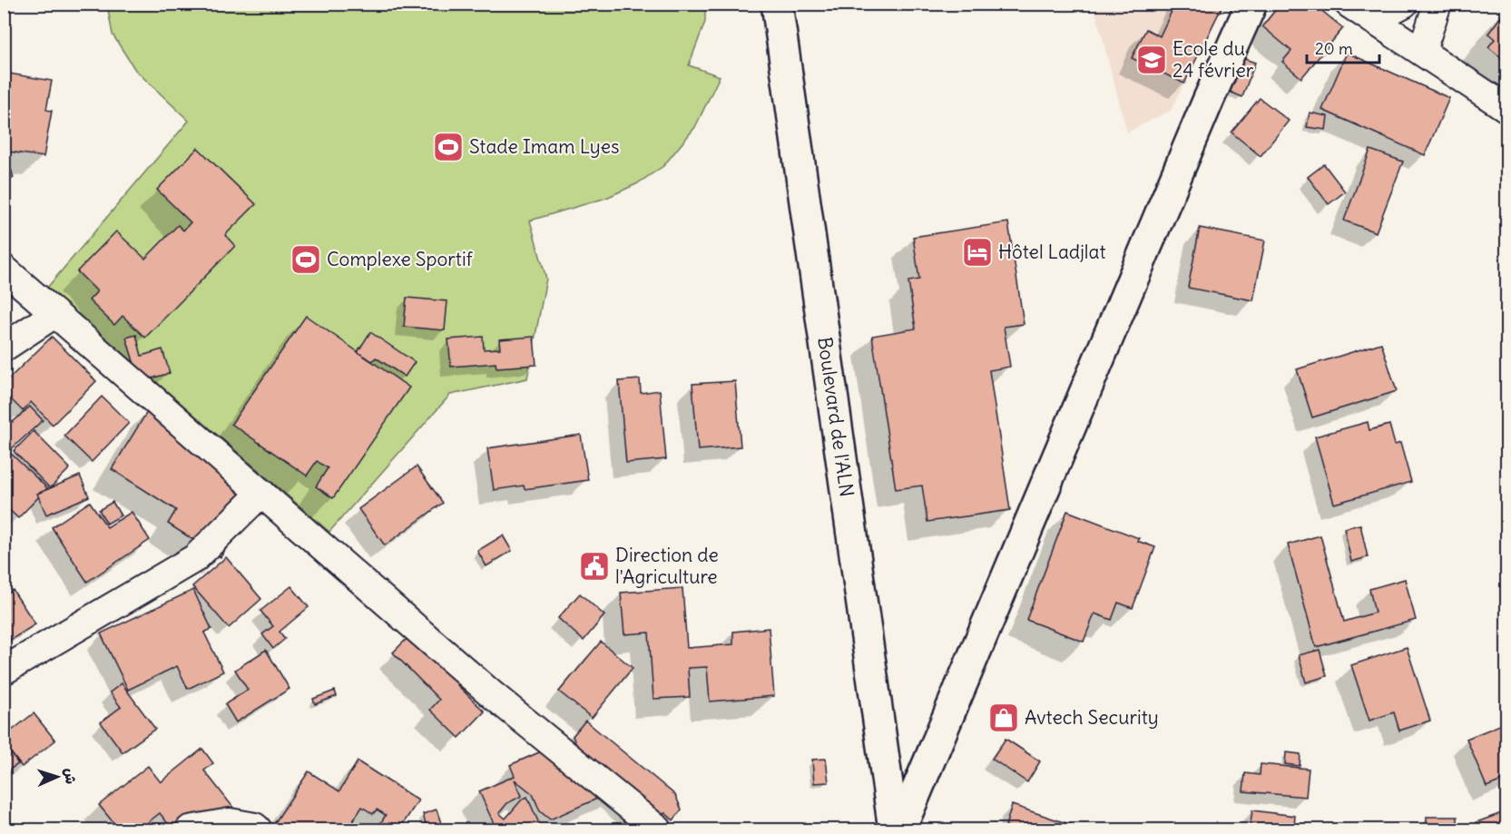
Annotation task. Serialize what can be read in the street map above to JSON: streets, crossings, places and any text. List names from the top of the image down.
{
  "streets": {
    "street": ["Boulevard de l'ALN"]
  },
  "places": {
    "school or university": ["Ecole du 24 février"],
    "sports": ["Stade Imam Lyes", "Complexe Sportif"],
    "hotel": ["Hôtel Ladjlat"],
    "public building": ["Direction de l'Agriculture"],
    "shop": ["Avtech Security"]
  },
  "scale_bar": "20 m",
  "north": "right"
}
